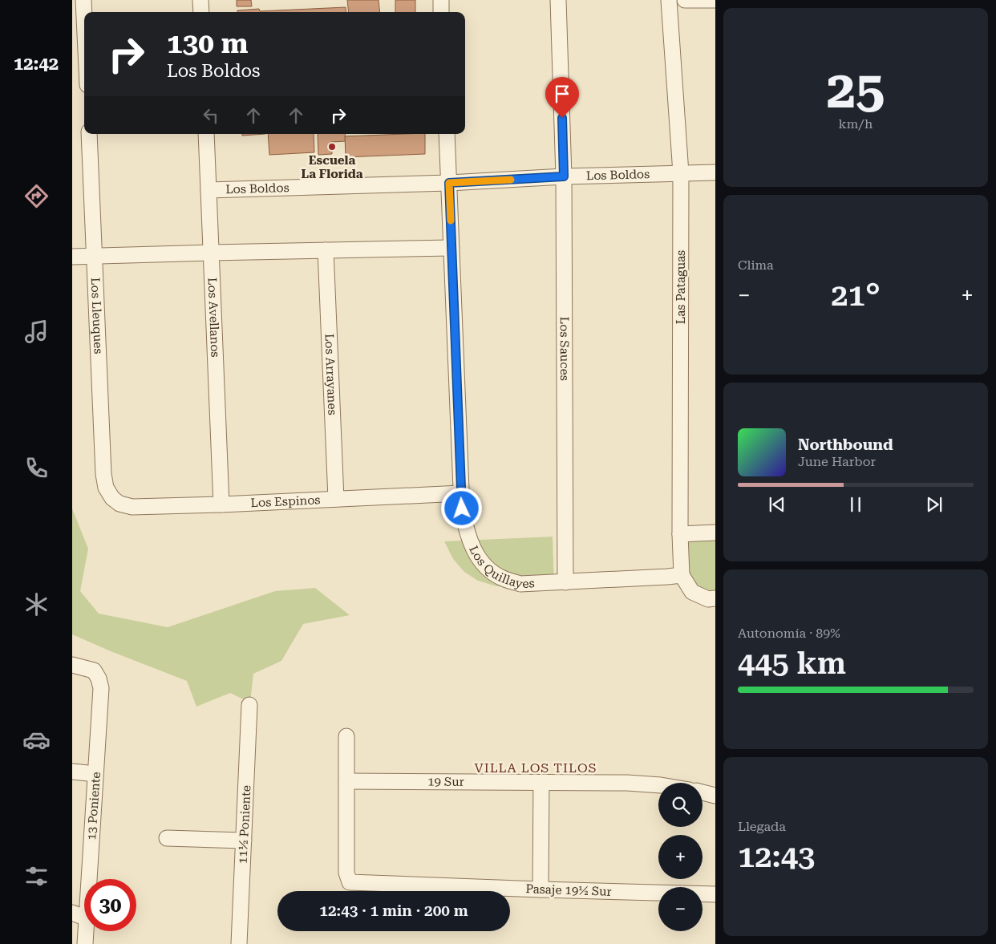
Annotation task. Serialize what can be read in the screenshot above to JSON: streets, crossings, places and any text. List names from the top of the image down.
{
  "streets": {
    "street": [
      "Los Boldos",
      "Las Pataguas",
      "Los Lleuques",
      "Los Avellanos",
      "Los Sauces",
      "Los Arrayanes",
      "Los Espinos",
      "Los Quillayes",
      "19 Sur",
      "13 Poniente",
      "11½ Poniente",
      "Pasaje 19½ Sur"
    ]
  },
  "crossings": [
    ["Los Boldos", "Las Pataguas"],
    ["Los Boldos", "Los Avellanos"],
    ["Los Boldos", "Los Sauces"],
    ["Los Boldos", "Los Quillayes"],
    ["Los Lleuques", "Los Espinos"],
    ["Los Avellanos", "Los Espinos"],
    ["Los Sauces", "Los Quillayes"],
    ["Los Arrayanes", "Los Espinos"],
    ["Los Espinos", "Los Quillayes"],
    ["19 Sur", "Pasaje 19½ Sur"]
  ],
  "districts": ["VILLA LOS TILOS"],
  "places": ["Escuela La Florida"],
  "page": {
    "tabs": "12:42",
    "tile": [
      ["25", "km/h"],
      "Clima",
      ["Autonomía · 89%", "445 km"],
      ["Llegada", "12:43"]
    ],
    "turn": ["130 m", "Los Boldos"],
    "heat": ["−", "21°", "+"],
    "song": ["Northbound", "June Harbor"],
    "map_buttons": ["+", "−"],
    "limit": "30",
    "trip": "12:43 · 1 min · 200 m"
  }
}
